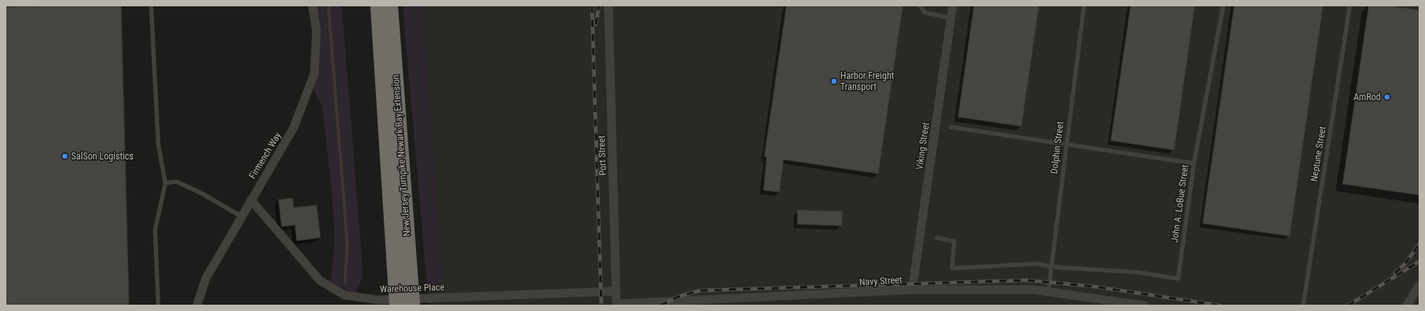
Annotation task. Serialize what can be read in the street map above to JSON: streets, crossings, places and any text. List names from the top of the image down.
{
  "streets": {
    "highway": ["New Jersey Turnpike Newark Bay Extension"],
    "street": [
      "Viking Street",
      "Firmench Way",
      "Port Street",
      "Navy Street",
      "Warehouse Place"
    ],
    "lane": ["Dolphin Street", "Neptune Street", "John A. LoBue Street"]
  },
  "crossings": [
    ["Viking Street", "Navy Street"],
    ["Dolphin Street", "John A. LoBue Street"],
    ["Dolphin Street", "Navy Street"],
    ["Firmench Way", "Warehouse Place"],
    ["Port Street", "Navy Street"],
    ["Port Street", "Warehouse Place"]
  ],
  "places": ["Harbor Freight Transport", "AmRod", "SalSon Logistics"]
}
